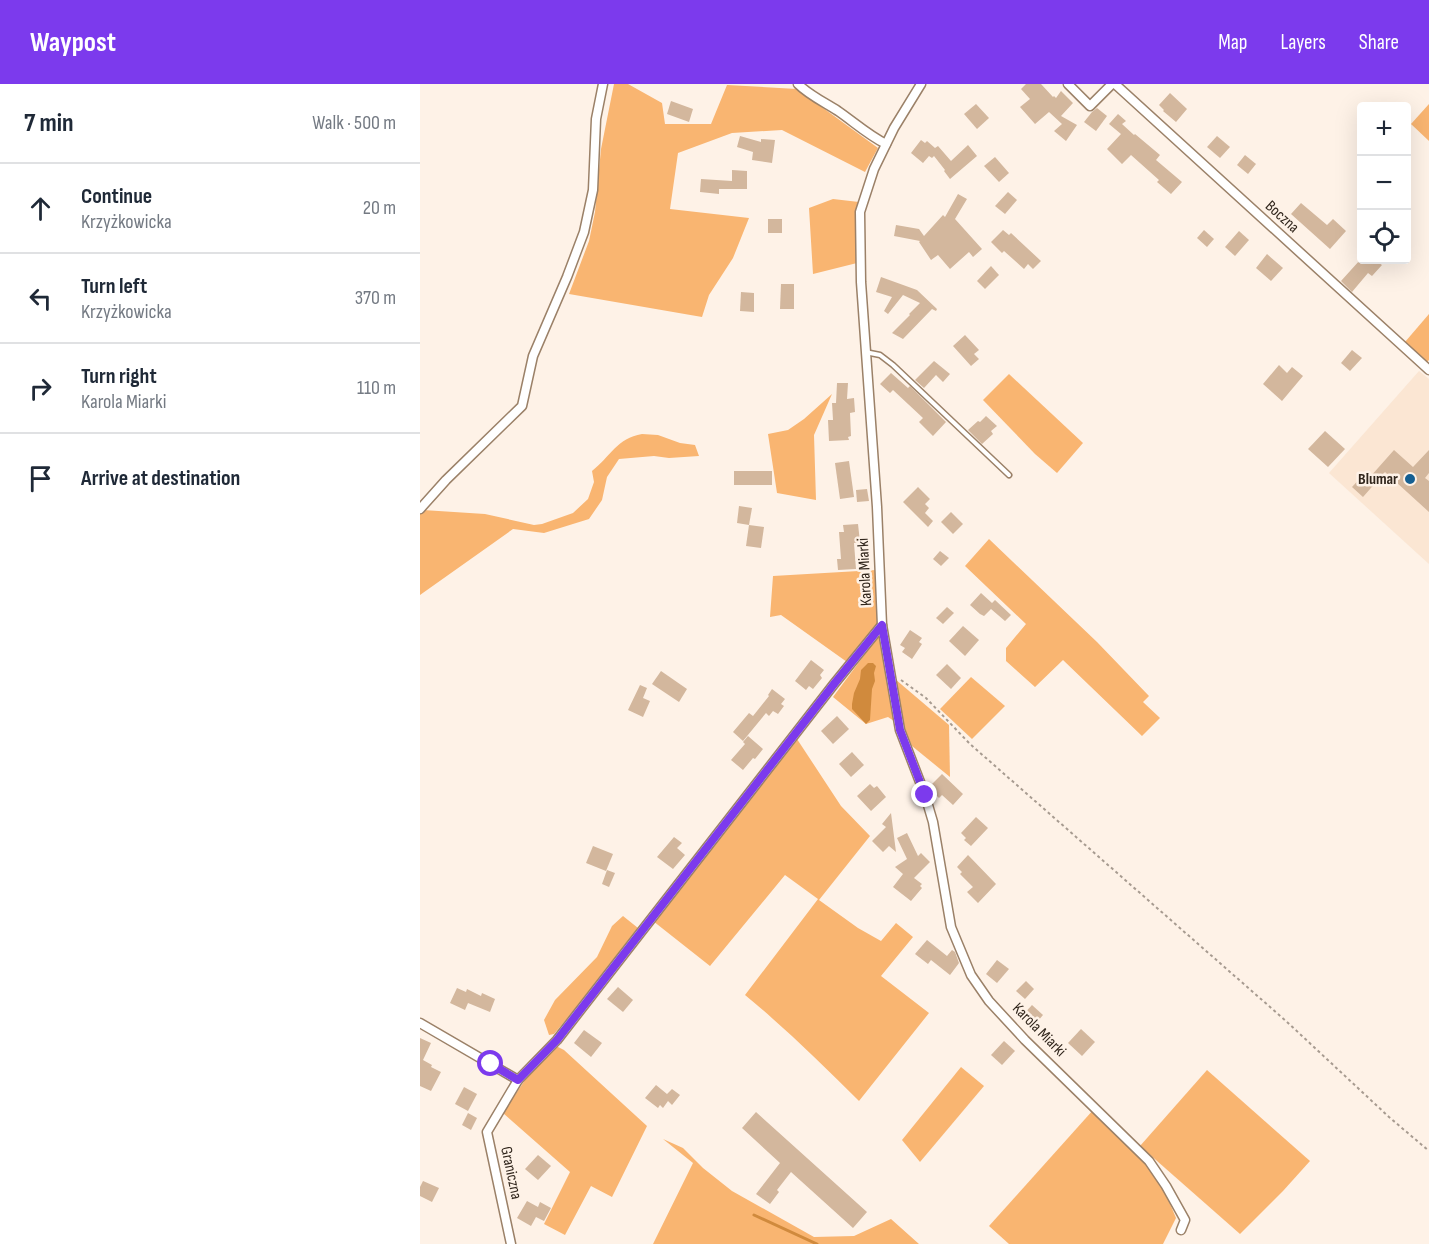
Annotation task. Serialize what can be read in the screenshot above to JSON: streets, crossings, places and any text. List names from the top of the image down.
{
  "streets": {
    "street": ["Boczna", "Karola Miarki", "Graniczna"]
  },
  "crossings": [
    ["Karola Miarki", "Graniczna"]
  ],
  "places": ["Blumar"],
  "page": {
    "header": "Waypost",
    "nav": ["Map", "Layers", "Share"],
    "heading": ["7 min", "Walk · 500 m"],
    "map_buttons": ["+", "−"],
    "list": [
      ["Continue", "Krzyżkowicka", "20 m"],
      ["Turn left", "Krzyżkowicka", "370 m"],
      ["Turn right", "Karola Miarki", "110 m"],
      "Arrive at destination"
    ]
  }
}
